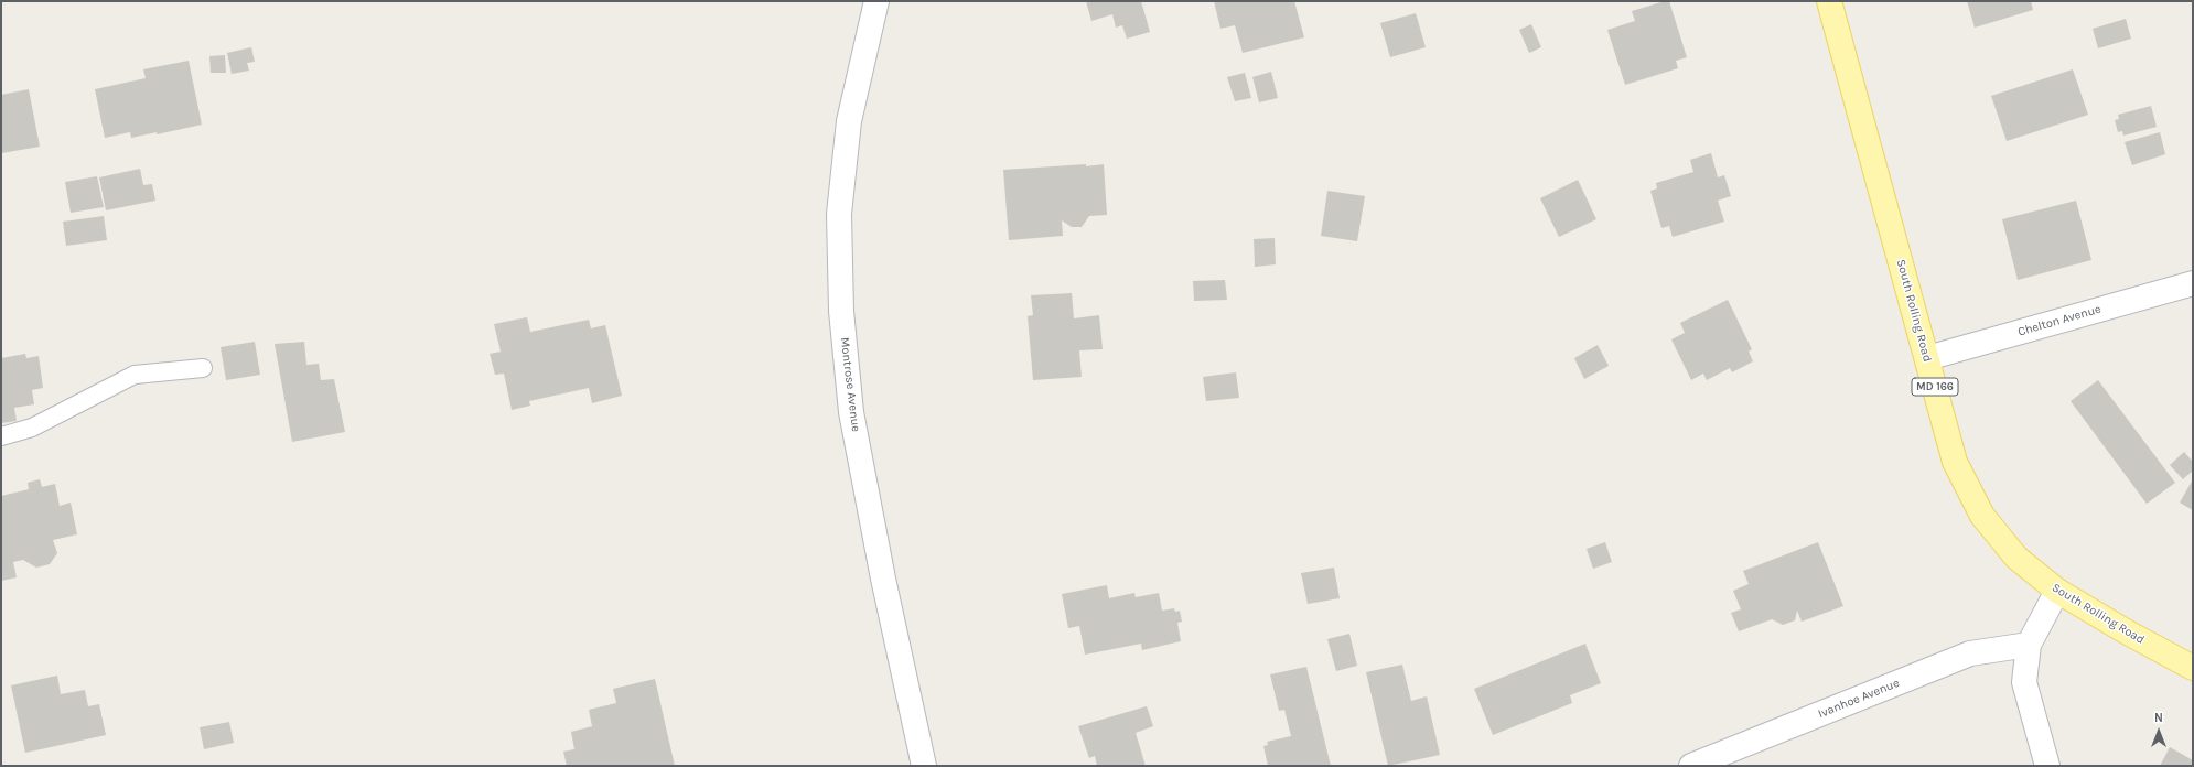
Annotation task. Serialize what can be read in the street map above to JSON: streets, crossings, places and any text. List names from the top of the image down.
{
  "streets": {
    "main road": ["South Rolling Road", "MD 166"],
    "street": ["Chelton Avenue", "Montrose Avenue", "Ivanhoe Avenue"]
  },
  "crossings": [
    ["South Rolling Road", "Chelton Avenue"]
  ],
  "north": "top"
}
